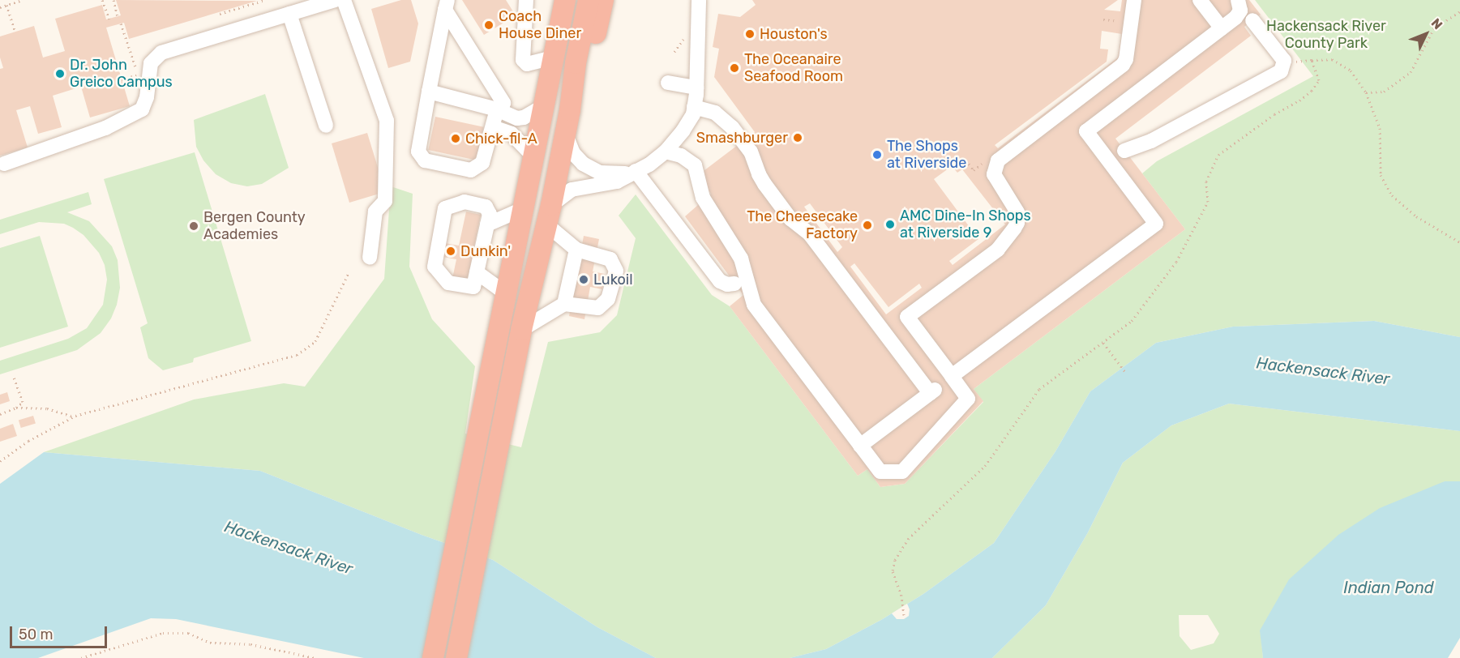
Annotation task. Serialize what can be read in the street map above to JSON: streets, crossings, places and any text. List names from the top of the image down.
{
  "water": ["Hackensack River", "Indian Pond"],
  "parks": ["Hackensack River County Park"],
  "places": [
    "Coach House Diner",
    "Houston's",
    "The Oceanaire Seafood Room",
    "Dr. John Greico Campus",
    "Smashburger",
    "Chick-fil-A",
    "The Shops at Riverside",
    "AMC Dine-In Shops at Riverside 9",
    "The Cheesecake Factory",
    "Bergen County Academies",
    "Dunkin'",
    "Lukoil"
  ],
  "scale_bar": "50 m",
  "north": "top right"
}
